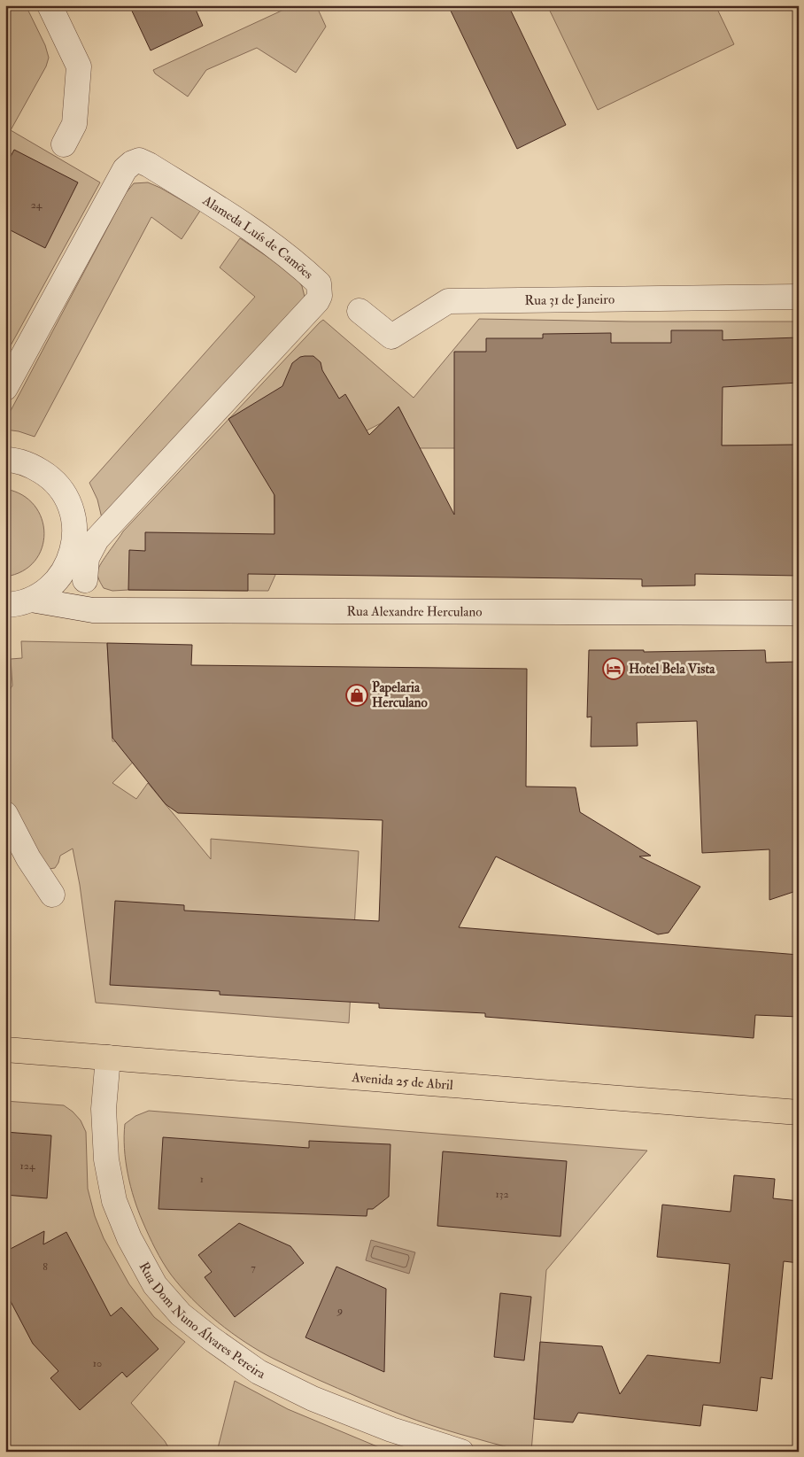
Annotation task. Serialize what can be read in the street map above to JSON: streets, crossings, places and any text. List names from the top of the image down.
{
  "streets": {
    "main road": ["Avenida 25 de Abril"],
    "street": [
      "Alameda Luís de Camões",
      "Rua 31 de Janeiro",
      "Rua Alexandre Herculano",
      "Rua Dom Nuno Álvares Pereira"
    ]
  },
  "crossings": [
    ["Avenida 25 de Abril", "Rua Dom Nuno Álvares Pereira"]
  ],
  "places": {
    "hotel": ["Hotel Bela Vista"],
    "shop": ["Papelaria Herculano"]
  },
  "house_numbers": [
    "24",
    "124",
    "1",
    "132",
    "8",
    "7",
    "9",
    "10"
  ]
}
